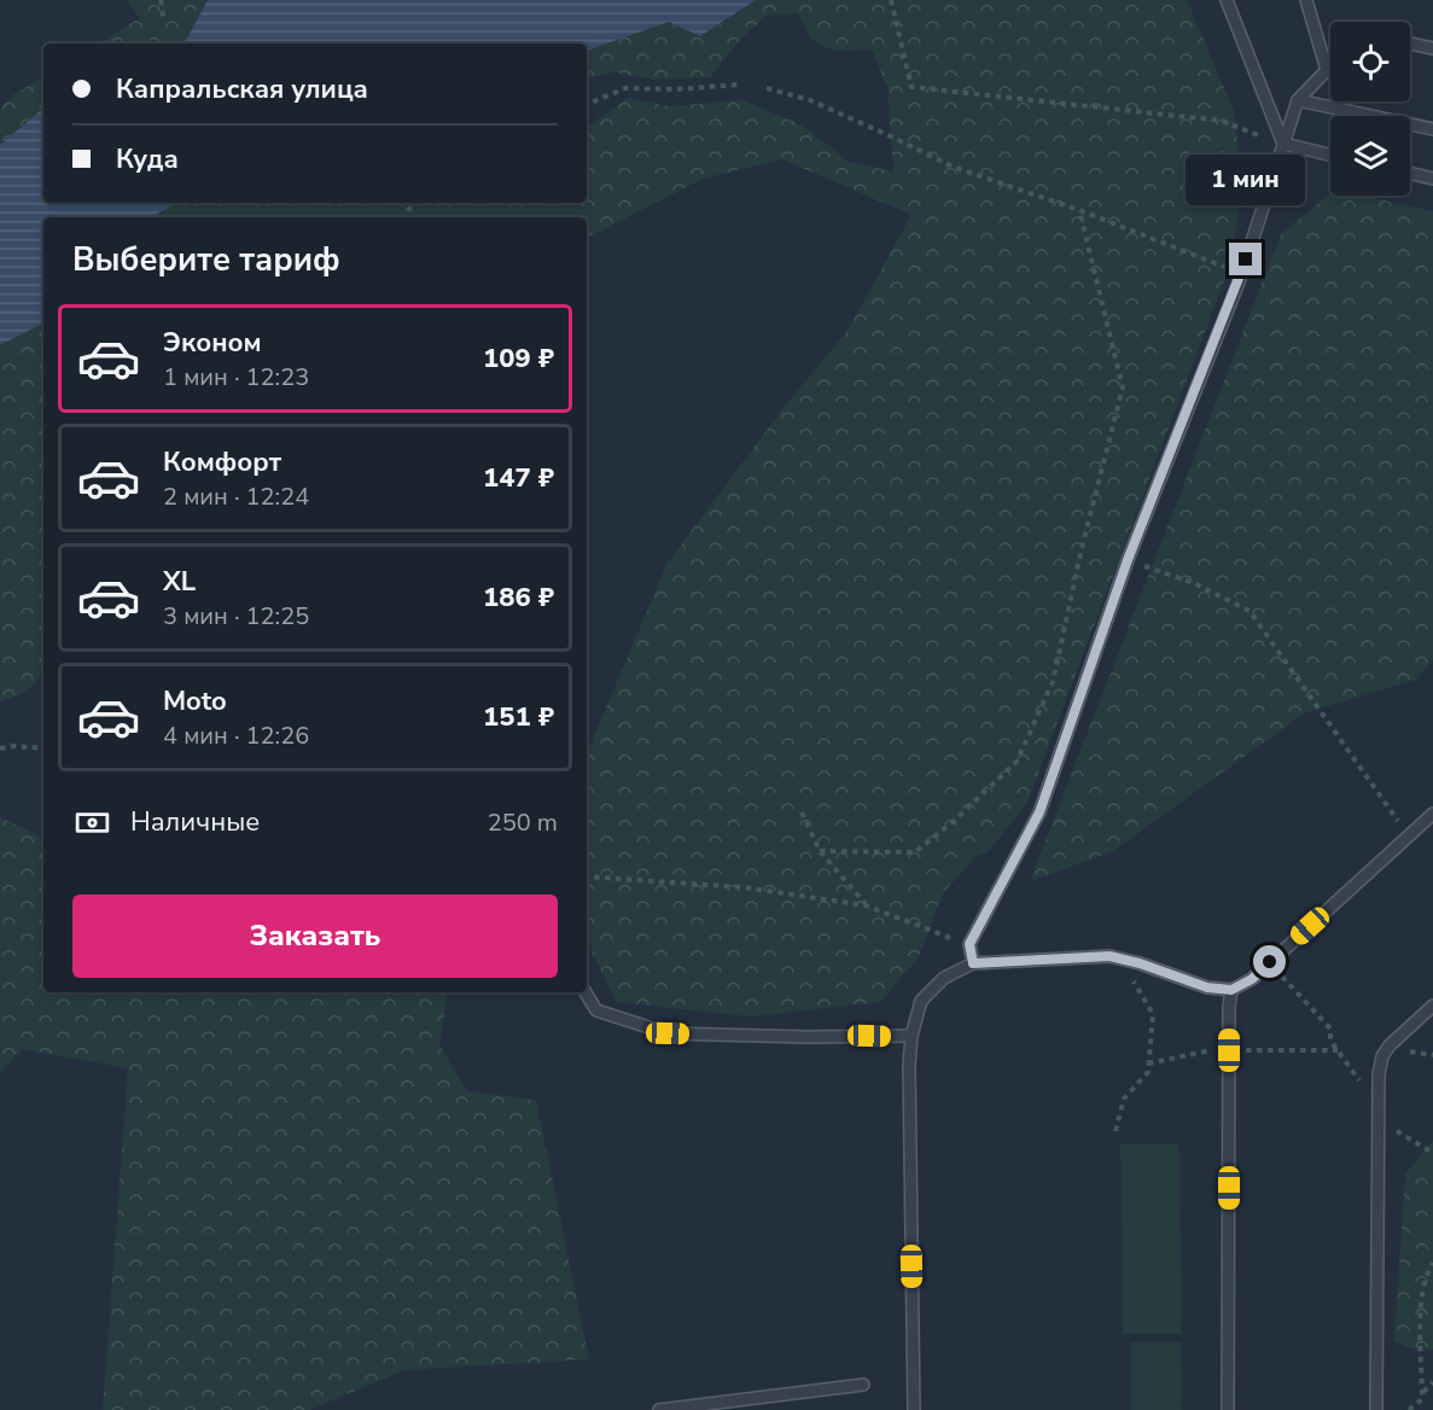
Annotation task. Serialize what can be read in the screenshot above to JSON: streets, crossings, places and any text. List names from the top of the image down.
{
  "page": {
    "banner": ["Капральская улица", "Куда"],
    "bubble": "1 мин",
    "heading": "Выберите тариф",
    "list": [
      {
        "name": "Эконом",
        "note": "1 мин · 12:23",
        "value": "109 ₽"
      },
      {
        "name": "Комфорт",
        "note": "2 мин · 12:24",
        "value": "147 ₽"
      },
      {
        "name": "XL",
        "note": "3 мин · 12:25",
        "value": "186 ₽"
      },
      {
        "name": "Moto",
        "note": "4 мин · 12:26",
        "value": "151 ₽"
      }
    ],
    "pay": ["Наличные", "250 m"],
    "buttons": "Заказать"
  }
}
